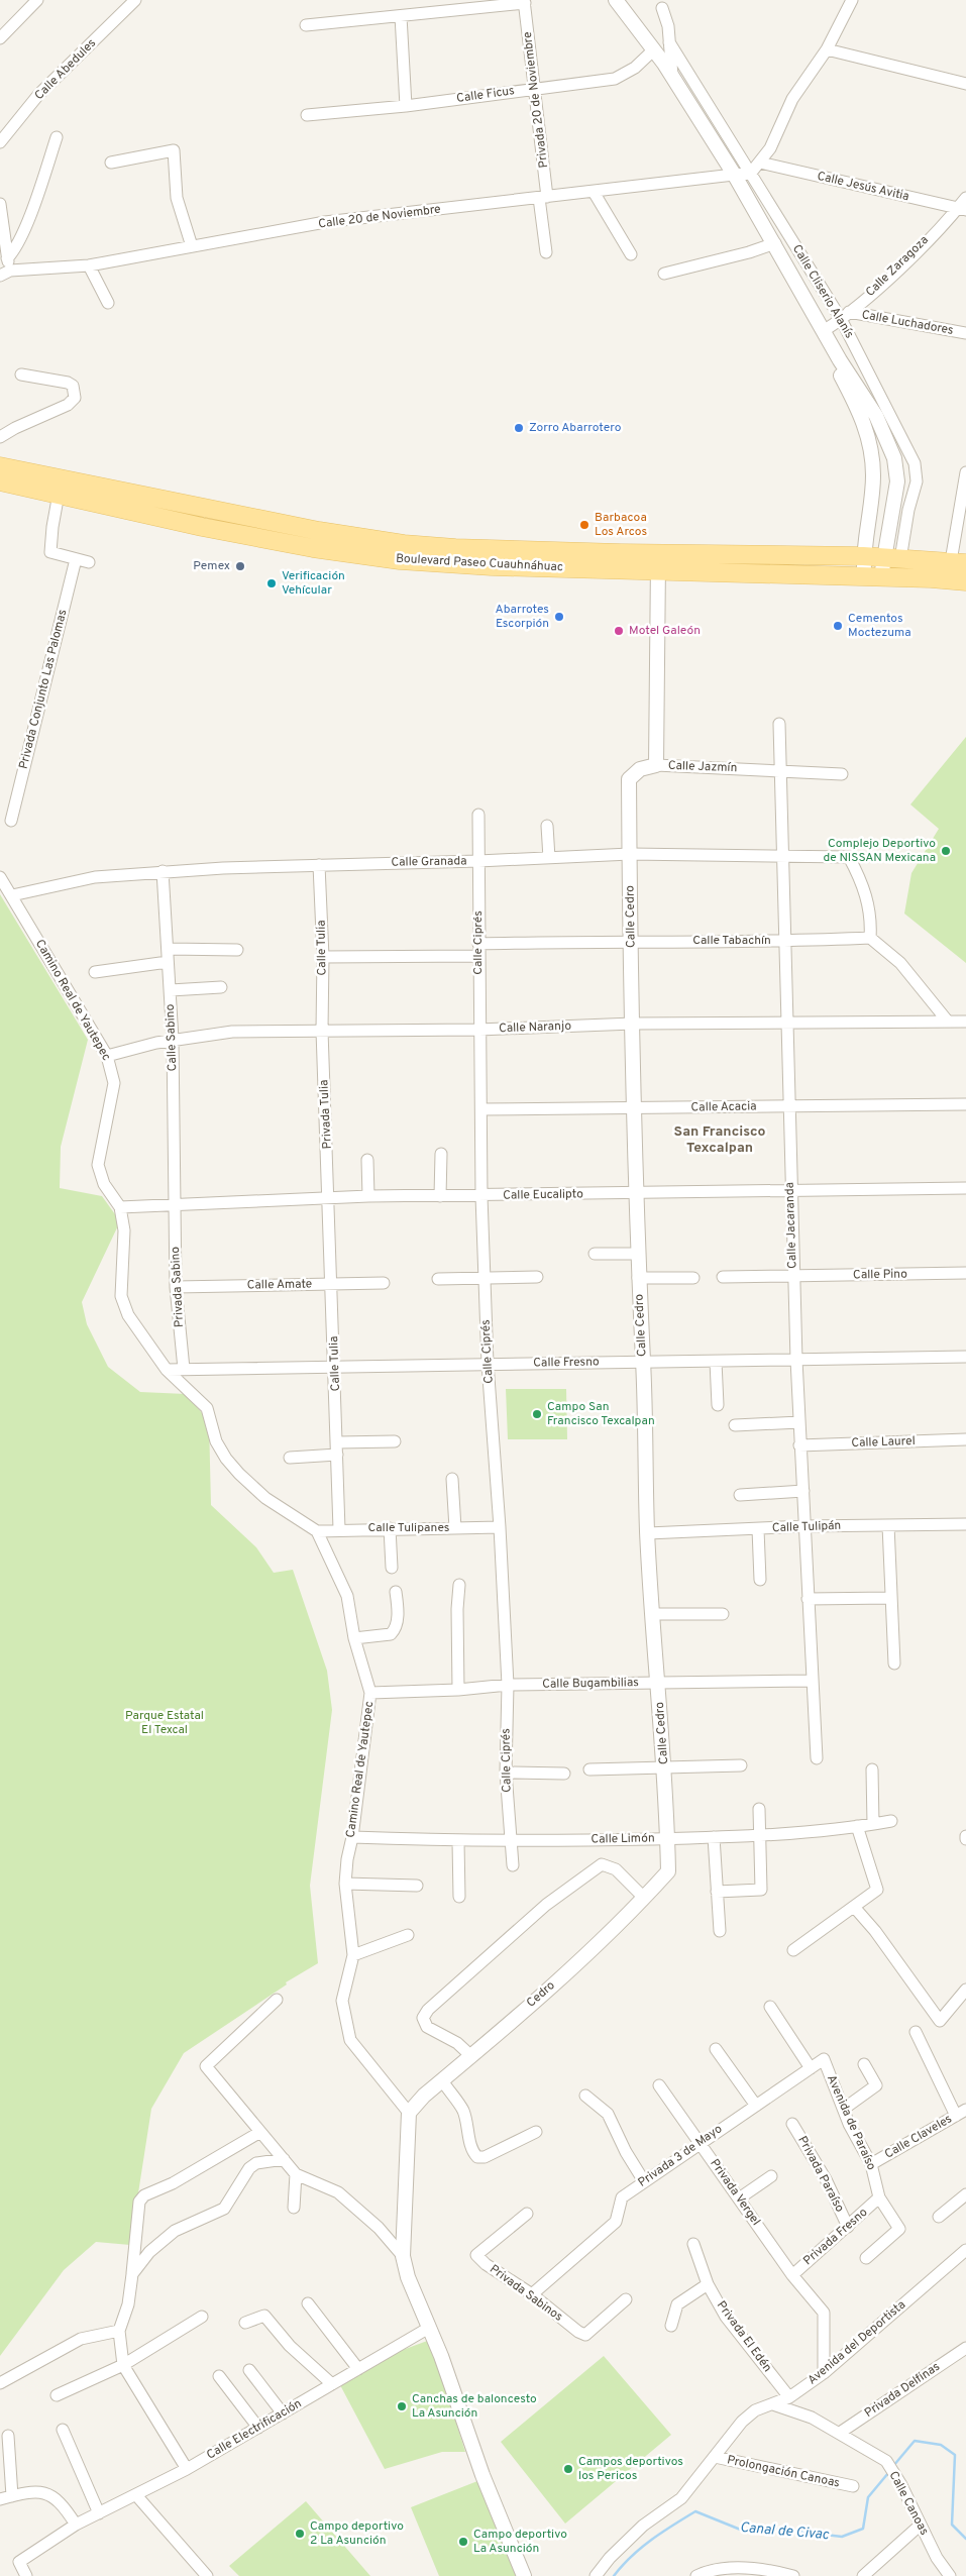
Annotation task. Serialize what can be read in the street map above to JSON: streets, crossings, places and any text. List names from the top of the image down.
{
  "streets": {
    "main road": ["Boulevard Paseo Cuauhnáhuac"],
    "street": [
      "Calle Abedules",
      "Calle Ficus",
      "Privada 20 de Noviembre",
      "Calle Jesús Avitia",
      "Calle 20 de Noviembre",
      "Calle Zaragoza",
      "Calle Cliserio Alanís",
      "Calle Luchadores",
      "Privada Conjunto Las Palomas",
      "Calle Jazmín",
      "Calle Granada",
      "Calle Cedro",
      "Calle Tabachín",
      "Calle Ciprés",
      "Calle Tulia",
      "Camino Real de Yautepec",
      "Calle Naranjo",
      "Calle Sabino",
      "Calle Acacia",
      "Privada Tulia",
      "Calle Eucalipto",
      "Calle Jacaranda",
      "Calle Pino",
      "Calle Amate",
      "Privada Sabino",
      "Calle Fresno",
      "Calle Laurel",
      "Calle Tulipán",
      "Calle Tulipanes",
      "Calle Bugambilias",
      "Calle Limón",
      "Cedro",
      "Avenida de Paraíso",
      "Calle Claveles",
      "Privada 3 de Mayo",
      "Privada Paraíso",
      "Privada Vergel",
      "Privada Fresno",
      "Privada Sabinos",
      "Privada El Edén",
      "Avenida del Deportista",
      "Privada Delfinas",
      "Calle Electrificación",
      "Prolongación Canoas",
      "Calle Canoas"
    ]
  },
  "crossings": [
    ["Calle Ficus", "Privada 20 de Noviembre"],
    ["Calle Ficus", "Calle Cliserio Alanís"],
    ["Privada 20 de Noviembre", "Calle 20 de Noviembre"],
    ["Calle Jesús Avitia", "Calle Zaragoza"],
    ["Calle 20 de Noviembre", "Calle Cliserio Alanís"],
    ["Calle Zaragoza", "Calle Cliserio Alanís"],
    ["Calle Zaragoza", "Calle Luchadores"],
    ["Calle Cliserio Alanís", "Calle Luchadores"],
    ["Calle Cliserio Alanís", "Boulevard Paseo Cuauhnáhuac"],
    ["Calle Jazmín", "Calle Cedro"],
    ["Calle Jazmín", "Calle Jacaranda"],
    ["Calle Granada", "Calle Cedro"],
    ["Calle Granada", "Calle Tabachín"],
    ["Calle Granada", "Calle Ciprés"],
    ["Calle Granada", "Calle Tulia"],
    ["Calle Granada", "Camino Real de Yautepec"],
    ["Calle Granada", "Calle Sabino"],
    ["Calle Granada", "Calle Jacaranda"],
    ["Calle Cedro", "Calle Tabachín"],
    ["Calle Cedro", "Calle Naranjo"],
    ["Calle Cedro", "Calle Acacia"],
    ["Calle Cedro", "Calle Eucalipto"],
    ["Calle Cedro", "Calle Fresno"],
    ["Calle Cedro", "Calle Tulipán"],
    ["Calle Cedro", "Calle Bugambilias"],
    ["Calle Cedro", "Calle Limón"],
    ["Calle Cedro", "Cedro"],
    ["Calle Tabachín", "Calle Ciprés"],
    ["Calle Tabachín", "Calle Jacaranda"],
    ["Calle Ciprés", "Calle Naranjo"],
    ["Calle Ciprés", "Calle Acacia"],
    ["Calle Ciprés", "Calle Eucalipto"],
    ["Calle Ciprés", "Calle Fresno"],
    ["Calle Ciprés", "Calle Tulipanes"],
    ["Calle Ciprés", "Calle Bugambilias"],
    ["Calle Ciprés", "Calle Limón"],
    ["Calle Tulia", "Calle Naranjo"],
    ["Calle Tulia", "Privada Tulia"],
    ["Calle Tulia", "Calle Eucalipto"],
    ["Calle Tulia", "Calle Amate"],
    ["Calle Tulia", "Calle Fresno"],
    ["Calle Tulia", "Calle Tulipanes"],
    ["Camino Real de Yautepec", "Calle Naranjo"],
    ["Camino Real de Yautepec", "Calle Eucalipto"],
    ["Camino Real de Yautepec", "Calle Fresno"],
    ["Camino Real de Yautepec", "Calle Tulipanes"],
    ["Camino Real de Yautepec", "Calle Bugambilias"],
    ["Camino Real de Yautepec", "Calle Limón"],
    ["Camino Real de Yautepec", "Cedro"],
    ["Calle Naranjo", "Calle Sabino"],
    ["Calle Naranjo", "Privada Tulia"],
    ["Calle Naranjo", "Calle Jacaranda"],
    ["Calle Sabino", "Calle Eucalipto"],
    ["Calle Sabino", "Privada Sabino"],
    ["Calle Acacia", "Calle Jacaranda"],
    ["Privada Tulia", "Calle Eucalipto"],
    ["Calle Eucalipto", "Calle Jacaranda"],
    ["Calle Eucalipto", "Privada Sabino"],
    ["Calle Jacaranda", "Calle Pino"],
    ["Calle Jacaranda", "Calle Fresno"],
    ["Calle Jacaranda", "Calle Laurel"],
    ["Calle Jacaranda", "Calle Tulipán"],
    ["Calle Jacaranda", "Calle Bugambilias"],
    ["Calle Amate", "Privada Sabino"],
    ["Privada Sabino", "Calle Fresno"],
    ["Avenida de Paraíso", "Calle Claveles"],
    ["Avenida de Paraíso", "Privada 3 de Mayo"],
    ["Avenida de Paraíso", "Privada Fresno"],
    ["Privada 3 de Mayo", "Privada Vergel"],
    ["Privada 3 de Mayo", "Privada Sabinos"],
    ["Privada Paraíso", "Privada Fresno"],
    ["Privada Vergel", "Privada Fresno"],
    ["Privada Vergel", "Avenida del Deportista"],
    ["Privada El Edén", "Avenida del Deportista"],
    ["Avenida del Deportista", "Prolongación Canoas"],
    ["Avenida del Deportista", "Calle Canoas"],
    ["Privada Delfinas", "Calle Canoas"]
  ],
  "districts": ["San Francisco Texcalpan"],
  "water": ["Canal de Civac"],
  "parks": ["Parque Estatal El Texcal"],
  "places": [
    "Zorro Abarrotero",
    "Barbacoa Los Arcos",
    "Pemex",
    "Verificación Vehícular",
    "Abarrotes Escorpión",
    "Cementos Moctezuma",
    "Motel Galeón",
    "Complejo Deportivo de NISSAN Mexicana",
    "Campo San Francisco Texcalpan",
    "Canchas de baloncesto La Asunción",
    "Campos deportivos los Pericos",
    "Campo deportivo 2 La Asunción",
    "Campo deportivo La Asunción"
  ]
}
